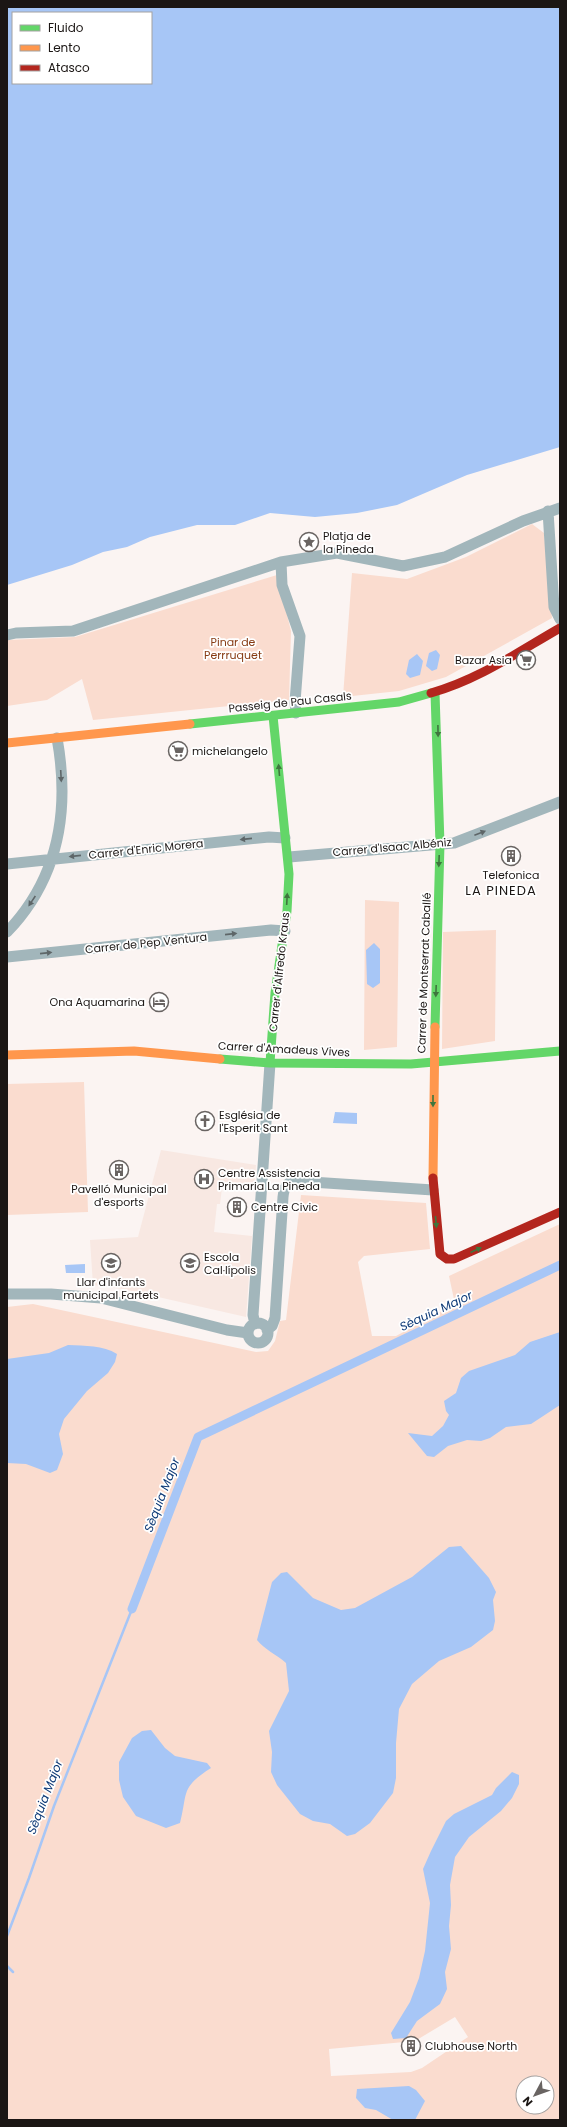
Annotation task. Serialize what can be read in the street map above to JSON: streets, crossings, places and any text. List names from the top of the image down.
{
  "streets": {
    "street": [
      "Passeig de Pau Casals",
      "Carrer d'Isaac Albéniz",
      "Carrer d'Enric Morera",
      "Carrer de Pep Ventura",
      "Carrer d'Alfredo Kraus",
      "Carrer de Montserrat Caballé",
      "Carrer d'Amadeus Vives"
    ]
  },
  "crossings": [
    ["Passeig de Pau Casals", "Carrer d'Alfredo Kraus"],
    ["Passeig de Pau Casals", "Carrer de Montserrat Caballé"],
    ["Carrer d'Isaac Albéniz", "Carrer d'Alfredo Kraus"],
    ["Carrer d'Isaac Albéniz", "Carrer de Montserrat Caballé"],
    ["Carrer d'Enric Morera", "Carrer d'Alfredo Kraus"],
    ["Carrer de Pep Ventura", "Carrer d'Alfredo Kraus"],
    ["Carrer d'Alfredo Kraus", "Carrer d'Amadeus Vives"],
    ["Carrer de Montserrat Caballé", "Carrer d'Amadeus Vives"]
  ],
  "one_way": ["Carrer d'Isaac Albéniz", "Carrer d'Enric Morera", "Carrer de Pep Ventura"],
  "districts": ["LA PINEDA"],
  "water": ["Sèquia Major"],
  "parks": ["Pinar de Perrruquet"],
  "places": {
    "place": ["Platja de la Pineda"],
    "supermarket": ["Bazar Asia", "michelangelo"],
    "building": [
      "Telefonica",
      "Pavelló Municipal d'esports",
      "Centre Civic",
      "Clubhouse North"
    ],
    "hotel": ["Ona Aquamarina"],
    "church": ["Església de l'Esperit Sant"],
    "hospital": ["Centre Assistencia Primaria La Pineda"],
    "school or university": ["Llar d'infants municipal Fartets", "Escola Cal·lípolis"]
  },
  "legend": ["Fluido", "Lento", "Atasco"],
  "north": "bottom left"
}
